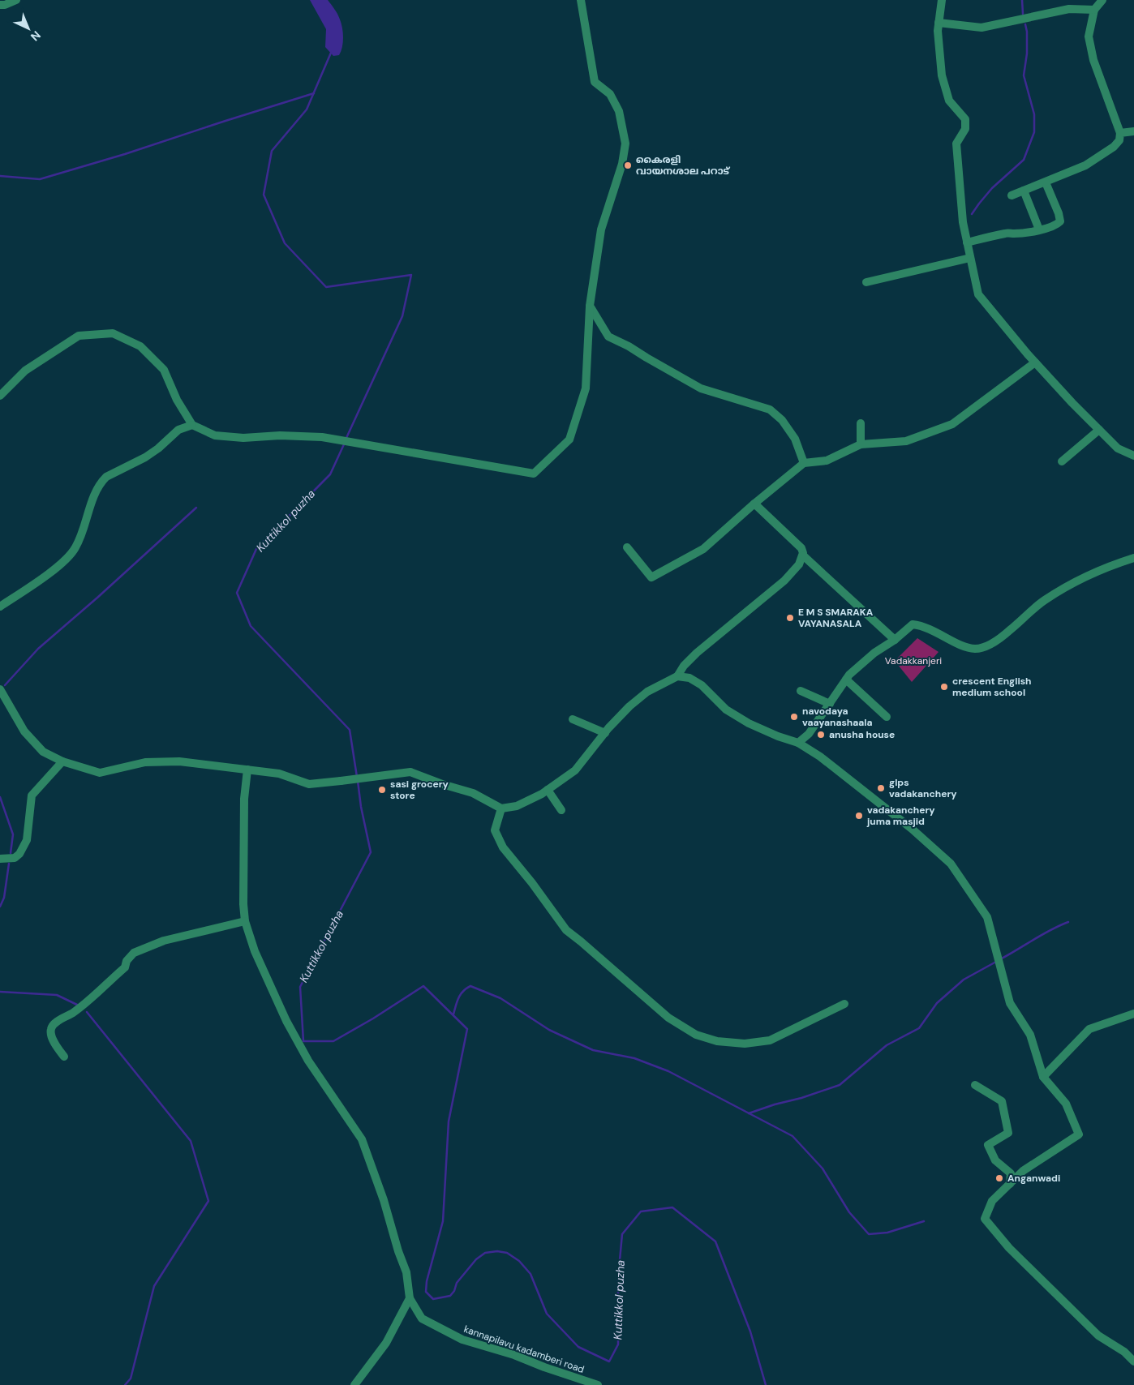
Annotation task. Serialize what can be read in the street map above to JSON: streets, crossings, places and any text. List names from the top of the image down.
{
  "streets": {
    "street": ["kannapilavu kadamberi road"]
  },
  "water": ["Kuttikkol puzha"],
  "parks": ["Vadakkanjeri"],
  "places": [
    "കൈരളി വായനശാല പറാട്",
    "E M S SMARAKA VAYANASALA",
    "crescent English medium school",
    "navodaya vaayanashaala",
    "anusha house",
    "glps vadakanchery",
    "sasi grocery store",
    "vadakanchery juma masjid",
    "Anganwadi"
  ],
  "north": "bottom right"
}
